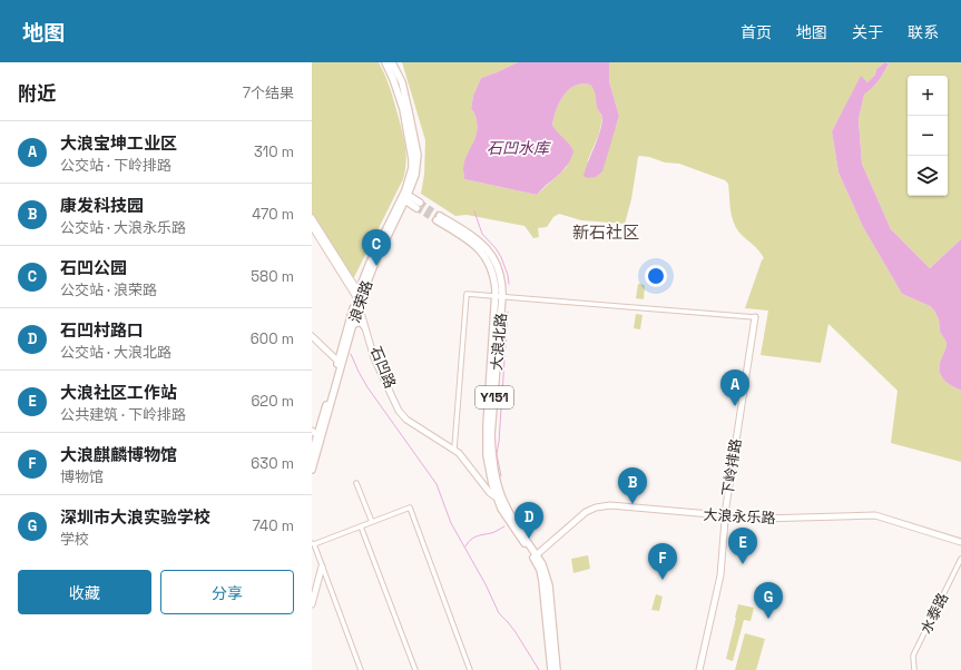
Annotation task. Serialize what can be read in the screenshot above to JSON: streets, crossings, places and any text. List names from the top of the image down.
{
  "streets": {
    "main road": ["浪荣路", "大浪北路", "Y151"],
    "street": [
      "石凹路",
      "下岭排路",
      "大浪永乐路",
      "水泰路"
    ]
  },
  "crossings": [
    ["浪荣路", "石凹路"],
    ["大浪北路", "石凹路"],
    ["大浪北路", "大浪永乐路"],
    ["下岭排路", "大浪永乐路"]
  ],
  "districts": ["新石社区"],
  "water": ["石凹水库"],
  "page": {
    "header": "地图",
    "nav": [
      "首页",
      "地图",
      "关于",
      "联系"
    ],
    "heading": ["附近", "7个结果"],
    "map_buttons": ["+", "−"],
    "list": [
      {
        "mark": "A",
        "name": "大浪宝坤工业区",
        "note": "公交站 · 下岭排路",
        "value": "310 m"
      },
      {
        "mark": "B",
        "name": "康发科技园",
        "note": "公交站 · 大浪永乐路",
        "value": "470 m"
      },
      {
        "mark": "C",
        "name": "石凹公园",
        "note": "公交站 · 浪荣路",
        "value": "580 m"
      },
      {
        "mark": "D",
        "name": "石凹村路口",
        "note": "公交站 · 大浪北路",
        "value": "600 m"
      },
      {
        "mark": "E",
        "name": "大浪社区工作站",
        "note": "公共建筑 · 下岭排路",
        "value": "620 m"
      },
      {
        "mark": "F",
        "name": "大浪麒麟博物馆",
        "note": "博物馆",
        "value": "630 m"
      },
      {
        "mark": "G",
        "name": "深圳市大浪实验学校",
        "note": "学校",
        "value": "740 m"
      }
    ],
    "pins": [
      "C",
      "A",
      "B",
      "D",
      "E",
      "F",
      "G"
    ],
    "buttons": ["收藏", "分享"]
  }
}
